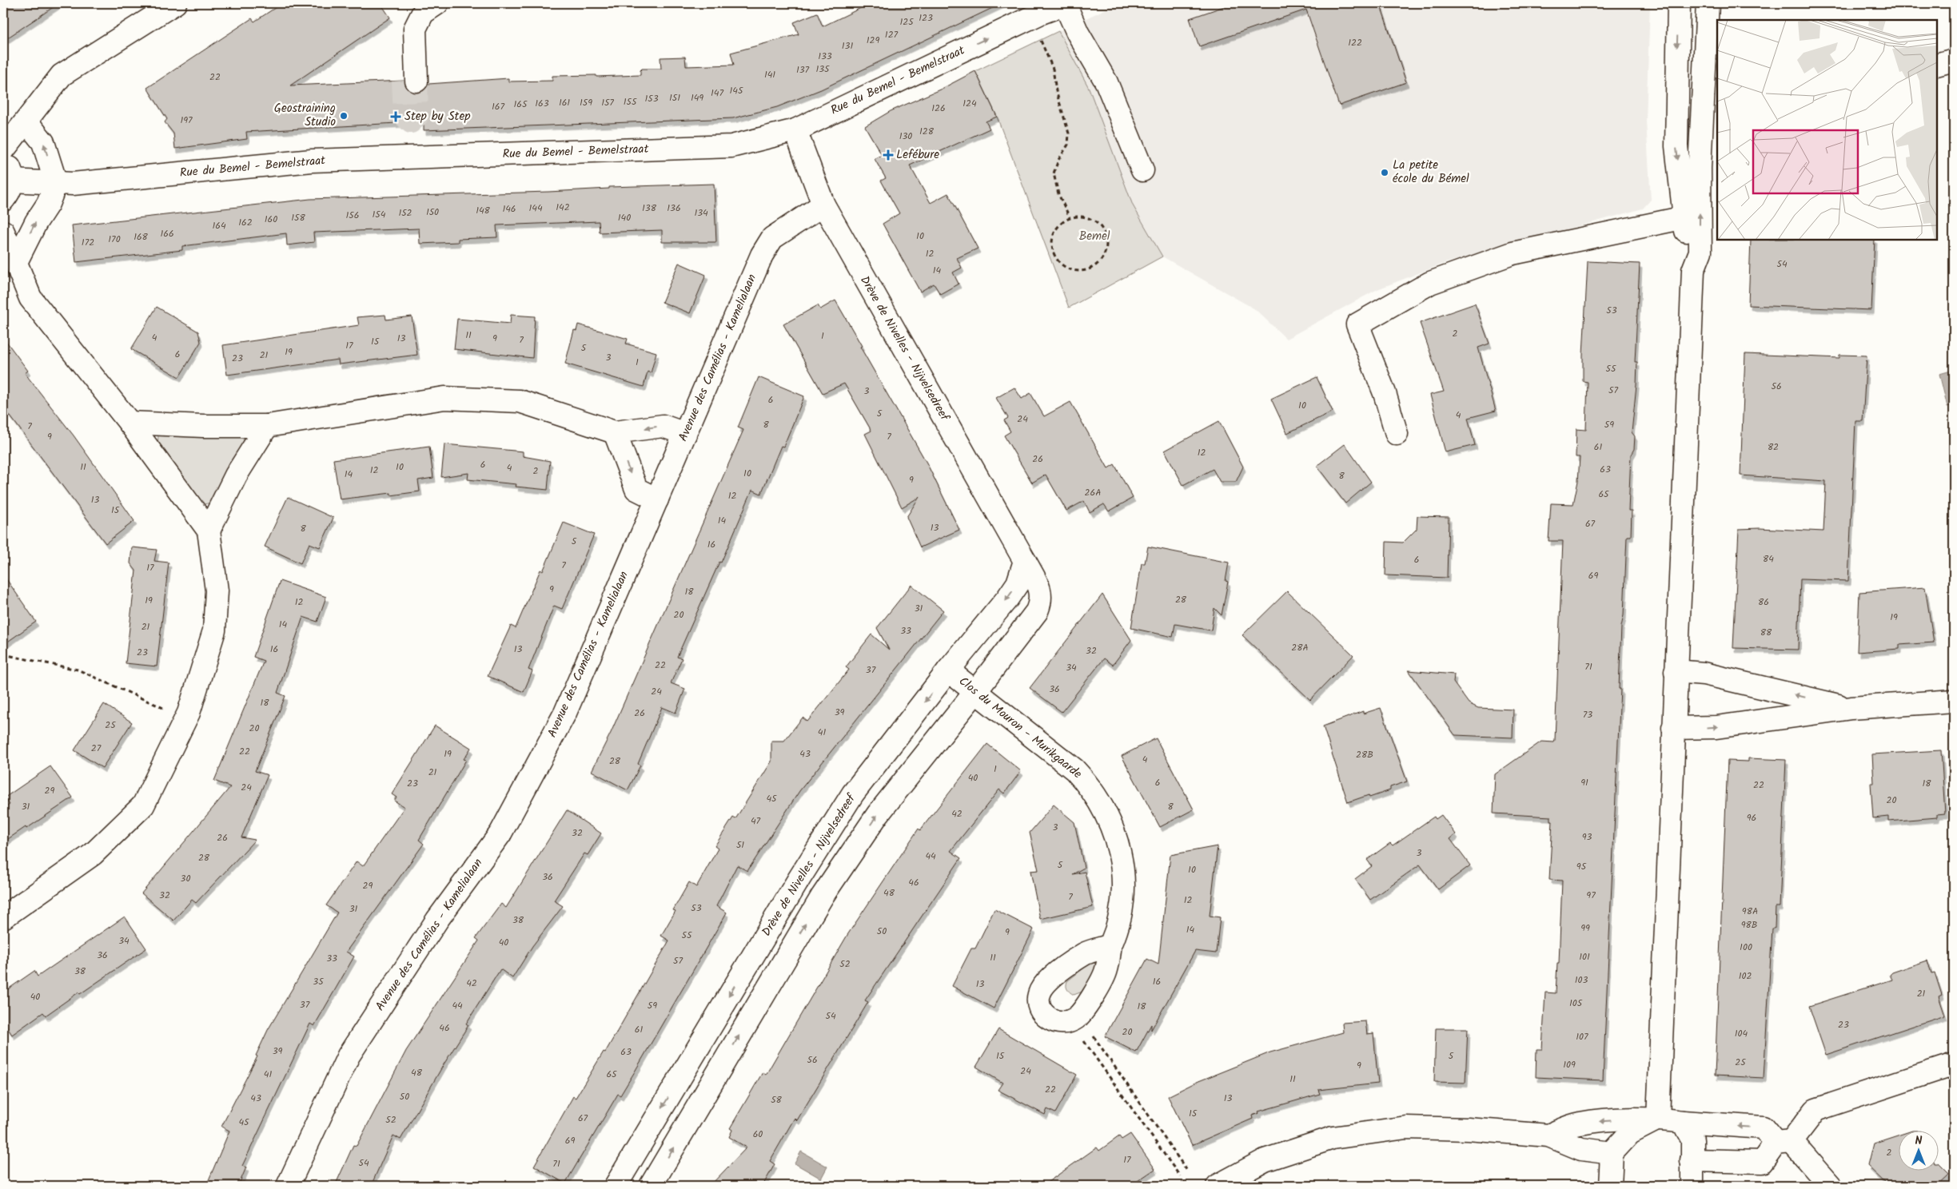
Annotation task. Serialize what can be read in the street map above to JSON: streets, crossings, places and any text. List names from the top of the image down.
{
  "streets": {
    "street": [
      "Rue du Bemel - Bemelstraat",
      "Drève de Nivelles - Nijvelsedreef",
      "Avenue des Camélias - Kamelialaan",
      "Clos du Mouron - Murikgaarde"
    ]
  },
  "crossings": [
    ["Rue du Bemel - Bemelstraat", "Drève de Nivelles - Nijvelsedreef"],
    ["Drève de Nivelles - Nijvelsedreef", "Avenue des Camélias - Kamelialaan"],
    ["Drève de Nivelles - Nijvelsedreef", "Clos du Mouron - Murikgaarde"]
  ],
  "parks": ["Bemel"],
  "places": {
    "other": ["Geostraining Studio", "La petite école du Bémel"],
    "health": ["Step by Step", "Lefébure"]
  },
  "house_numbers": [
    "123",
    "125",
    "127",
    "129",
    "122",
    "131",
    "133",
    "135",
    "137",
    "141",
    "22",
    "145",
    "147",
    "151",
    "149",
    "153",
    "155",
    "161",
    "159",
    "157",
    "163",
    "124",
    "165",
    "167",
    "126",
    "197",
    "128",
    "130",
    "142",
    "144",
    "138",
    "136",
    "146",
    "148",
    "150",
    "152",
    "134",
    "154",
    "156",
    "158",
    "140",
    "160",
    "162",
    "164",
    "166",
    "10",
    "168",
    "170",
    "172",
    "12",
    "54",
    "14",
    "53",
    "2",
    "11",
    "1",
    "4",
    "13",
    "9",
    "7",
    "15",
    "17",
    "5",
    "19",
    "6",
    "21",
    "3",
    "23",
    "1",
    "55",
    "56",
    "57",
    "3",
    "6",
    "10",
    "5",
    "4",
    "24",
    "8",
    "59",
    "7",
    "9",
    "7",
    "61",
    "82",
    "12",
    "26",
    "6",
    "11",
    "10",
    "4",
    "63",
    "12",
    "2",
    "10",
    "14",
    "8",
    "9",
    "26A",
    "65",
    "12",
    "13",
    "15",
    "14",
    "67",
    "13",
    "8",
    "5",
    "16",
    "84",
    "6",
    "7",
    "17",
    "69",
    "9",
    "18",
    "28",
    "19",
    "12",
    "86",
    "31",
    "20",
    "19",
    "14",
    "21",
    "33",
    "88",
    "28A",
    "16",
    "13",
    "32",
    "23",
    "22",
    "71",
    "34",
    "37",
    "36",
    "24",
    "18",
    "39",
    "26",
    "73",
    "25",
    "20",
    "41",
    "27",
    "22",
    "19",
    "43",
    "28B",
    "4",
    "28",
    "1",
    "21",
    "40",
    "6",
    "91",
    "23",
    "18",
    "22",
    "24",
    "29",
    "45",
    "20",
    "31",
    "8",
    "42",
    "96",
    "47",
    "3",
    "32",
    "93",
    "26",
    "51",
    "3",
    "44",
    "28",
    "5",
    "95",
    "10",
    "36",
    "30",
    "46",
    "29",
    "48",
    "32",
    "97",
    "7",
    "12",
    "53",
    "31",
    "98A",
    "38",
    "98B",
    "99",
    "14",
    "50",
    "9",
    "55",
    "34",
    "40",
    "100",
    "36",
    "101",
    "11",
    "33",
    "57",
    "52",
    "38",
    "102",
    "103",
    "35",
    "16",
    "42",
    "13",
    "21",
    "40",
    "105",
    "37",
    "44",
    "59",
    "18",
    "54",
    "23",
    "46",
    "61",
    "20",
    "104",
    "107",
    "39",
    "63",
    "15",
    "5",
    "56",
    "25",
    "109",
    "9",
    "24",
    "48",
    "41",
    "65",
    "11",
    "22",
    "50",
    "43",
    "13",
    "58",
    "15",
    "67",
    "52",
    "45",
    "60",
    "69",
    "2",
    "17",
    "54",
    "71"
  ],
  "north": "top"
}
